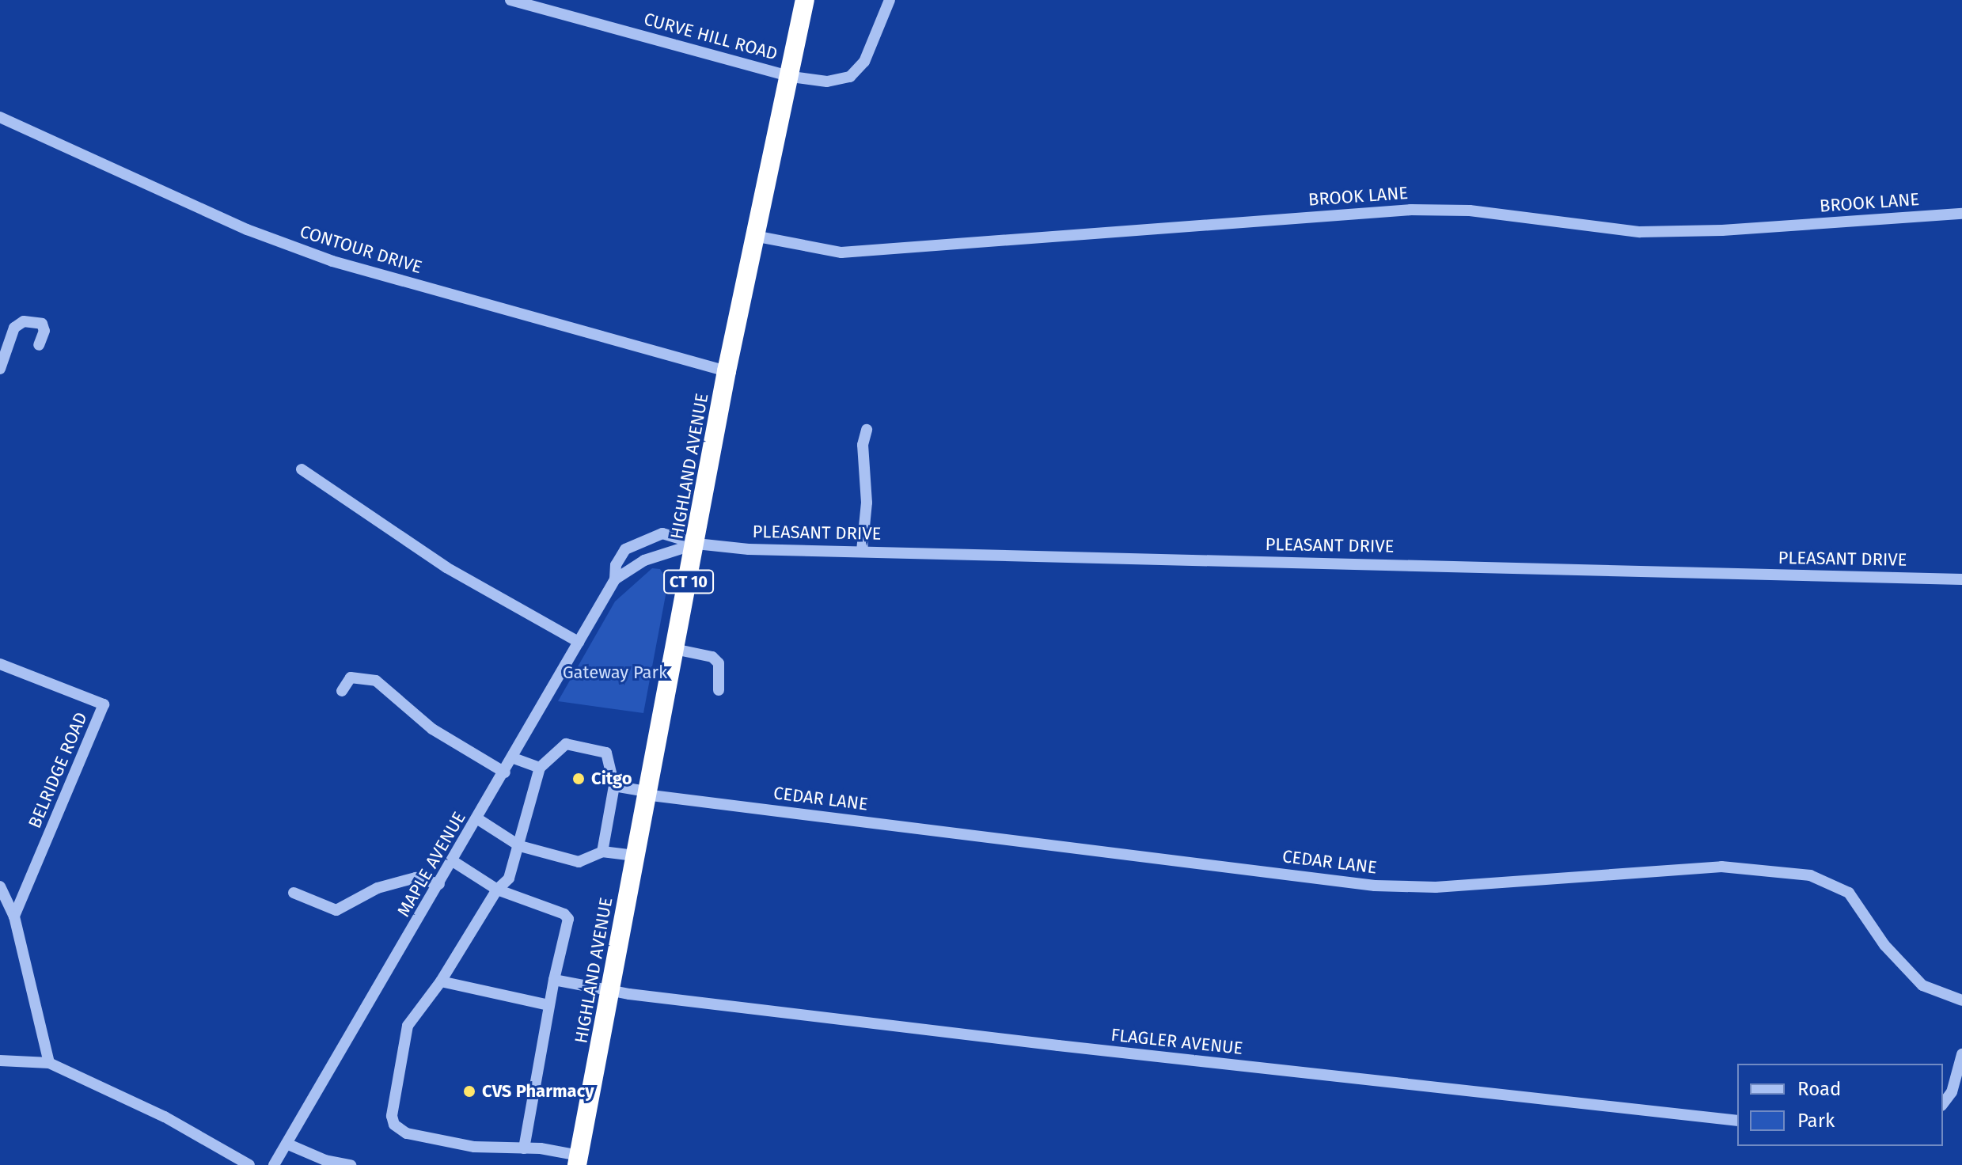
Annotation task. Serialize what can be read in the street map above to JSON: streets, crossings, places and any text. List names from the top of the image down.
{
  "streets": {
    "highway": ["HIGHLAND AVENUE", "CT 10"],
    "street": [
      "CURVE HILL ROAD",
      "BROOK LANE",
      "CONTOUR DRIVE",
      "PLEASANT DRIVE",
      "BELRIDGE ROAD",
      "CEDAR LANE",
      "MAPLE AVENUE",
      "FLAGLER AVENUE"
    ]
  },
  "crossings": [
    ["CURVE HILL ROAD", "HIGHLAND AVENUE"],
    ["BROOK LANE", "HIGHLAND AVENUE"],
    ["CONTOUR DRIVE", "HIGHLAND AVENUE"],
    ["HIGHLAND AVENUE", "PLEASANT DRIVE"],
    ["HIGHLAND AVENUE", "CEDAR LANE"],
    ["HIGHLAND AVENUE", "MAPLE AVENUE"],
    ["HIGHLAND AVENUE", "FLAGLER AVENUE"],
    ["PLEASANT DRIVE", "MAPLE AVENUE"]
  ],
  "parks": ["Gateway Park"],
  "places": ["Citgo", "CVS Pharmacy"],
  "legend": ["Road", "Park"]
}
